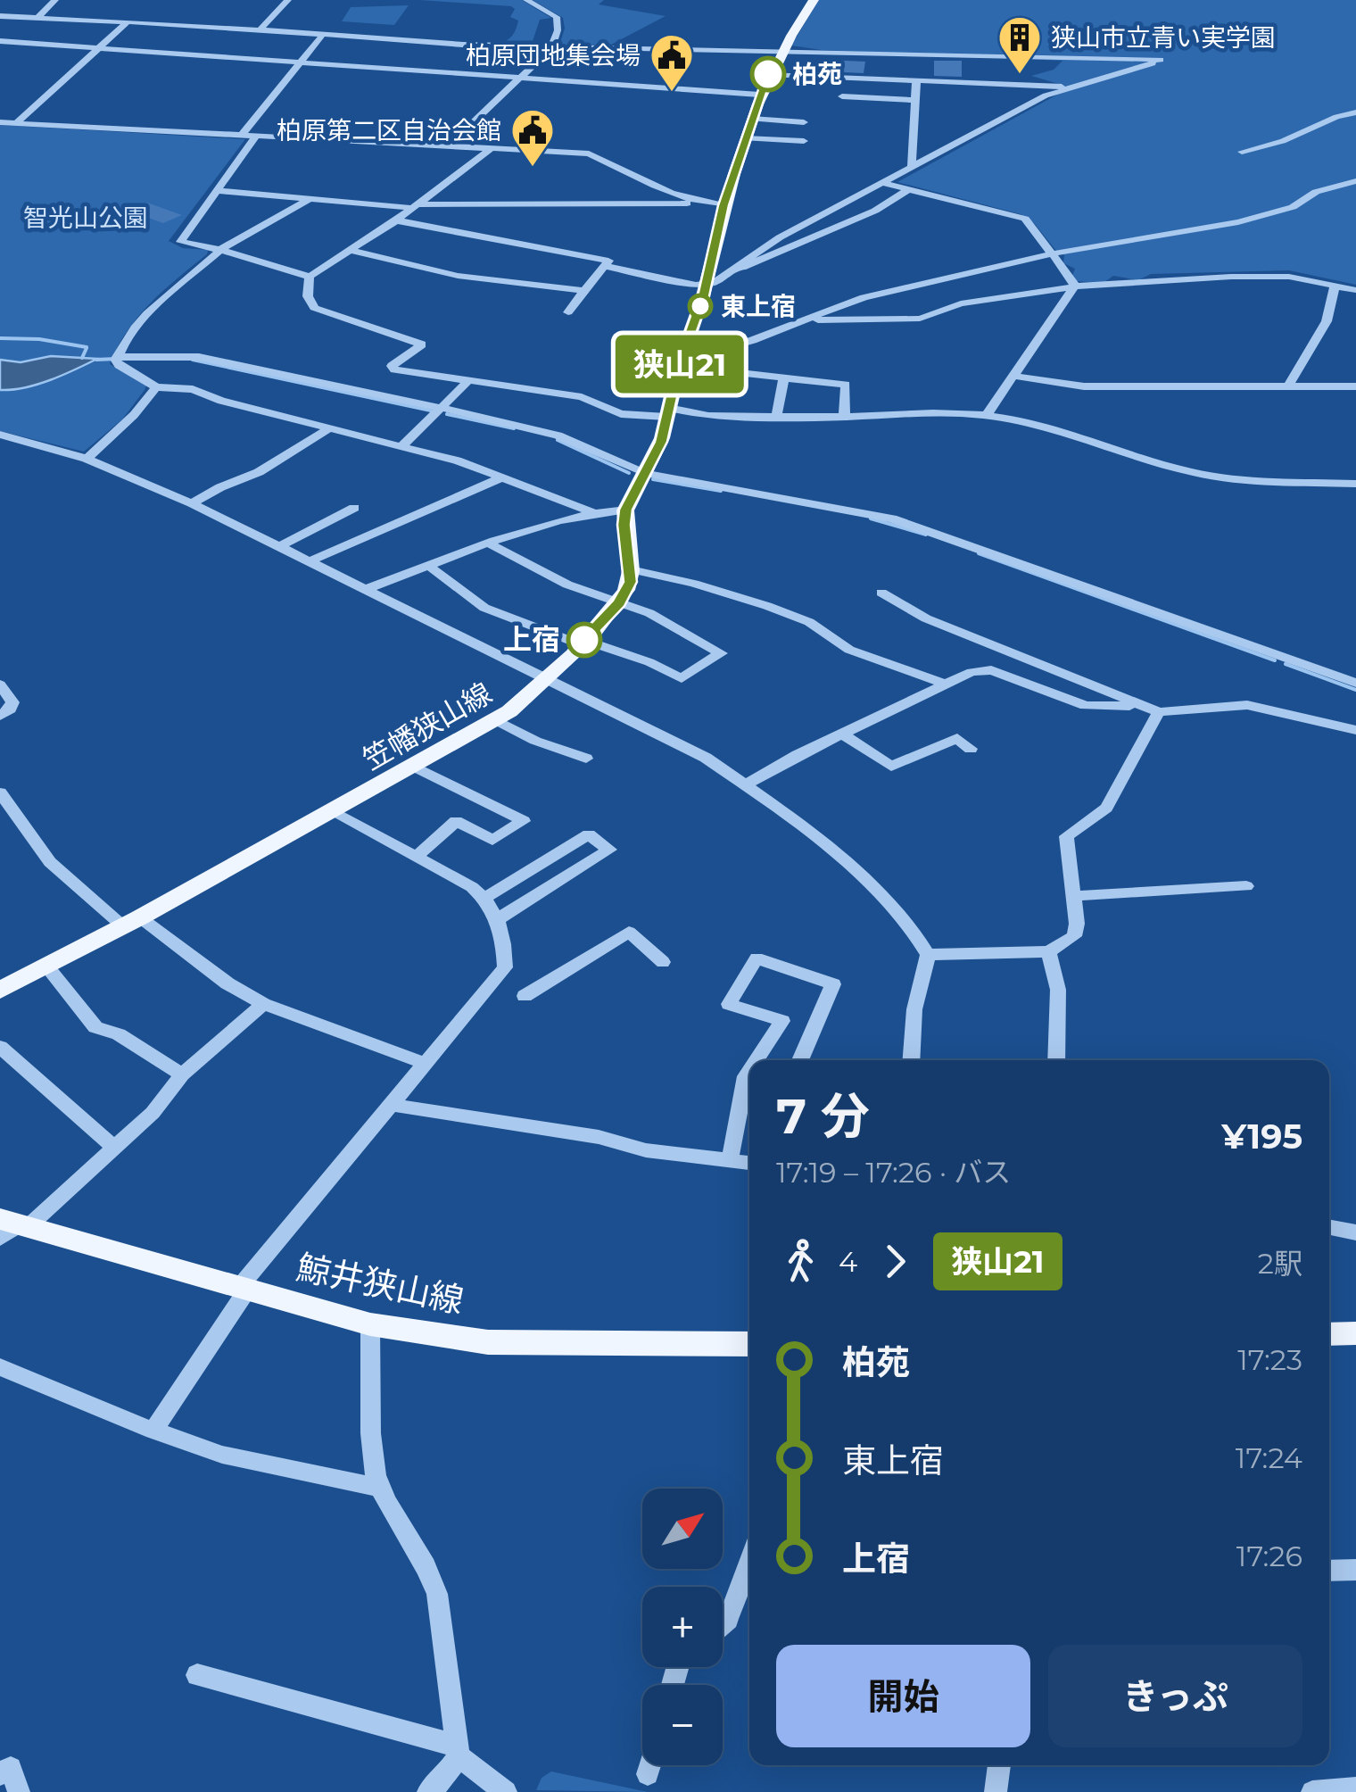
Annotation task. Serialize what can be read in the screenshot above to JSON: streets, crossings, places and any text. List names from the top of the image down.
{
  "streets": {
    "main road": ["笠幡狭山線", "鯨井狭山線"]
  },
  "parks": ["智光山公園"],
  "places": {
    "other": ["柏苑", "東上宿", "上宿"],
    "building": ["狭山市立青い実学園"],
    "public building": ["柏原団地集会場", "柏原第二区自治会館"]
  },
  "lines": ["bus line 狭山21"],
  "north": "top right",
  "page": {
    "on_map": "狭山21",
    "heading": ["7 分", "17:19 – 17:26 · バス", "¥195"],
    "legs": ["4", "狭山21", "2駅"],
    "list": [
      {
        "name": "柏苑",
        "value": "17:23"
      },
      {
        "name": "東上宿",
        "value": "17:24"
      },
      {
        "name": "上宿",
        "value": "17:26"
      }
    ],
    "map_buttons": ["+", "−"],
    "buttons": ["開始", "きっぷ"]
  }
}
